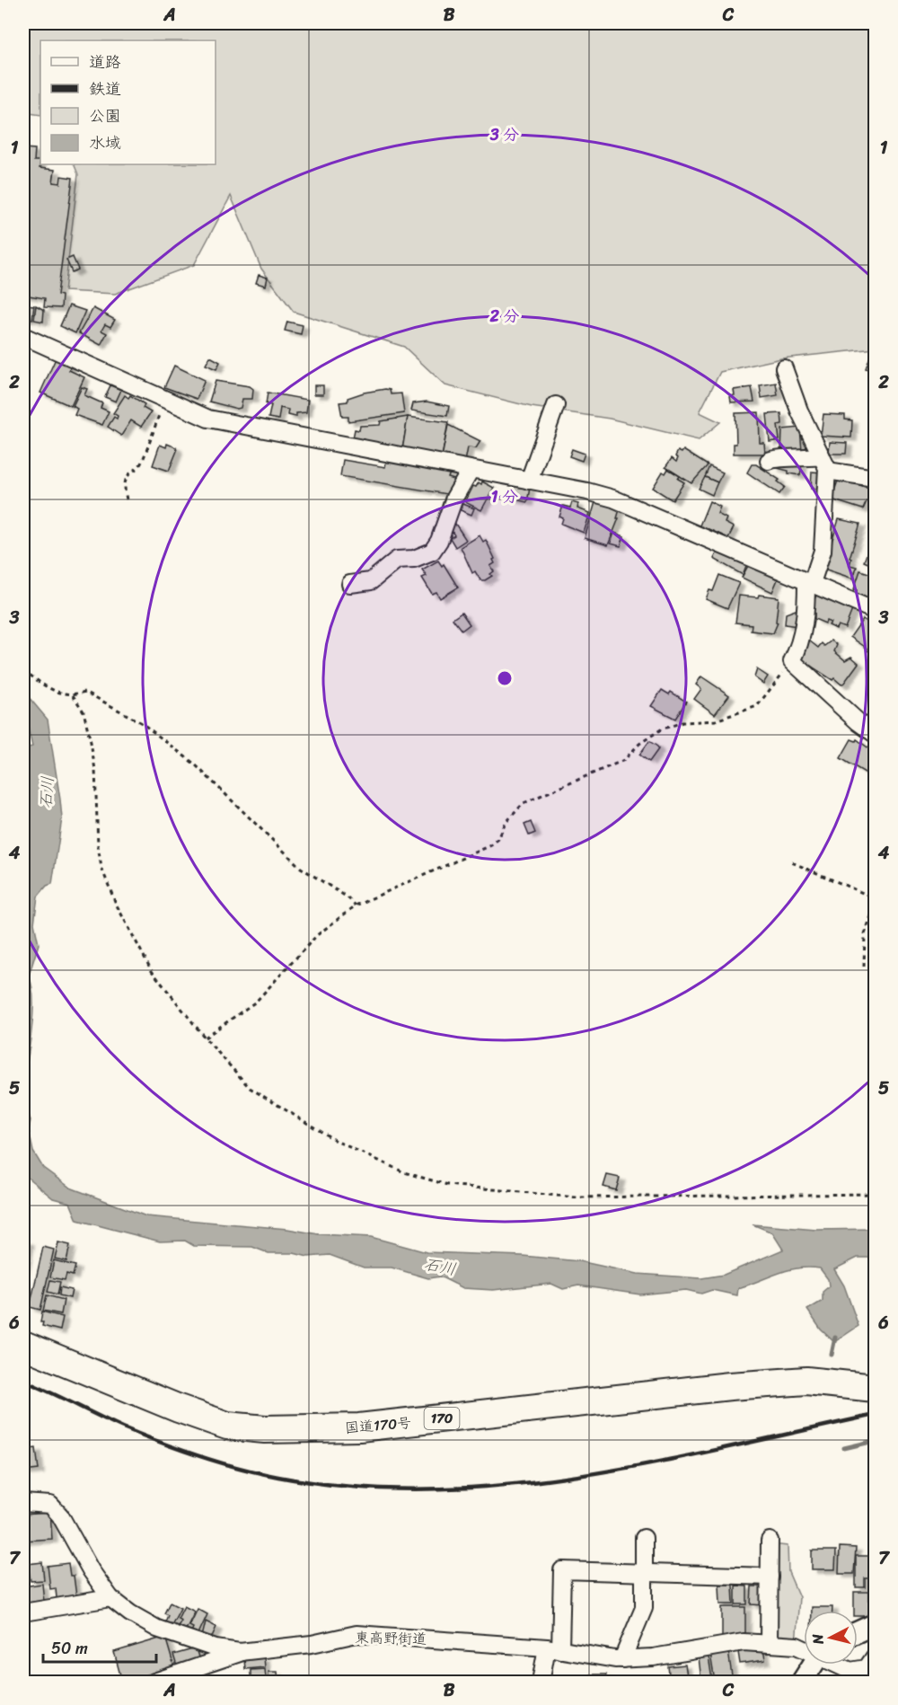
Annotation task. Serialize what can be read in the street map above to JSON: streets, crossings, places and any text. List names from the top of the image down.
{
  "streets": {
    "highway": ["170", "国道170号"],
    "street": ["東高野街道"]
  },
  "water": ["石川"],
  "legend": [
    "道路",
    "鉄道",
    "公園",
    "水域"
  ],
  "scale_bar": "50 m",
  "north": "left",
  "grid": {
    "columns": ["A", "B", "C"],
    "rows": [
      "1",
      "2",
      "3",
      "4",
      "5",
      "6",
      "7"
    ]
  },
  "rings": ["3 分", "2 分", "1 分"]
}
